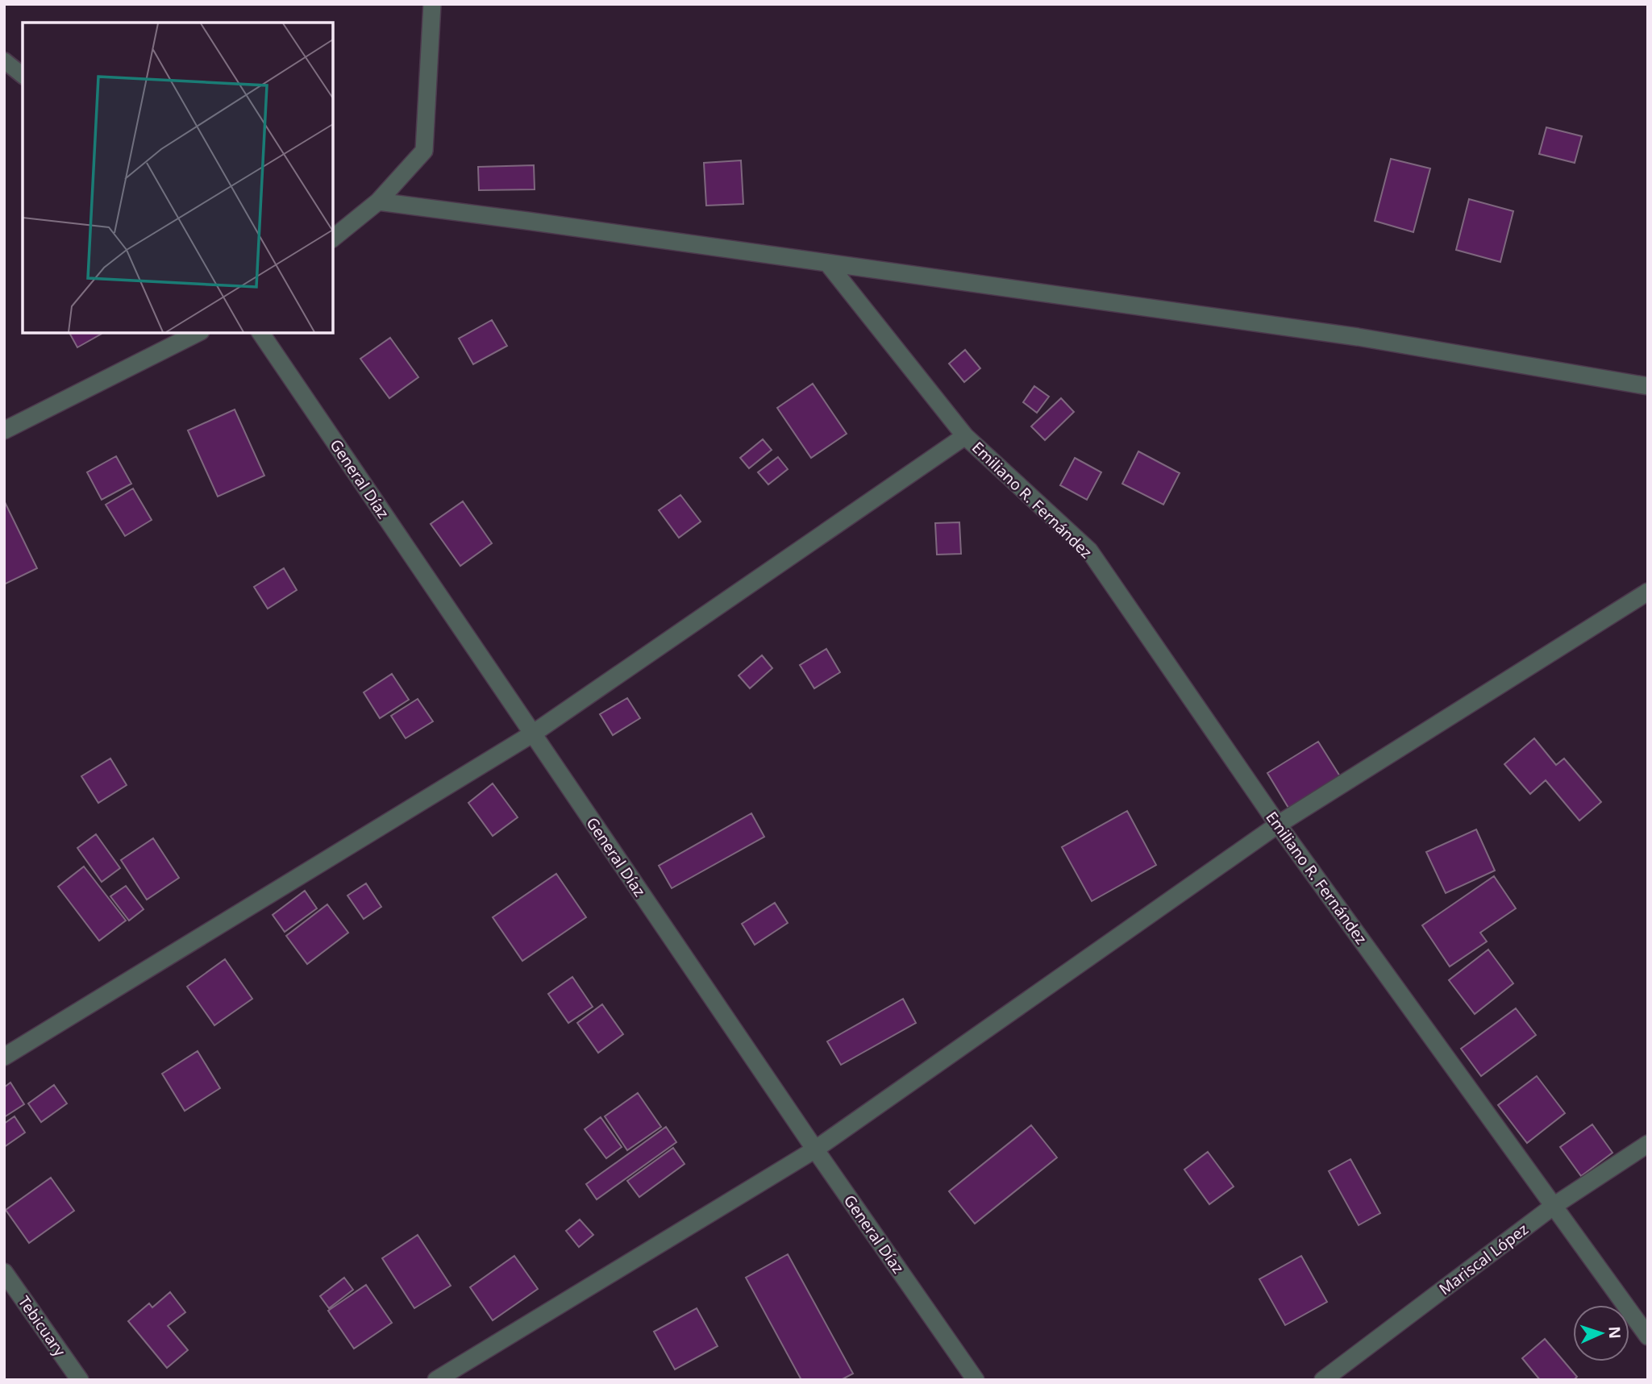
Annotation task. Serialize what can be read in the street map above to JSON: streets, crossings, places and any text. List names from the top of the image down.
{
  "streets": {
    "street": [
      "General Díaz",
      "Emiliano R. Fernández",
      "Mariscal López",
      "Tebicuary"
    ]
  },
  "crossings": [
    ["Emiliano R. Fernández", "Mariscal López"]
  ],
  "north": "right"
}
